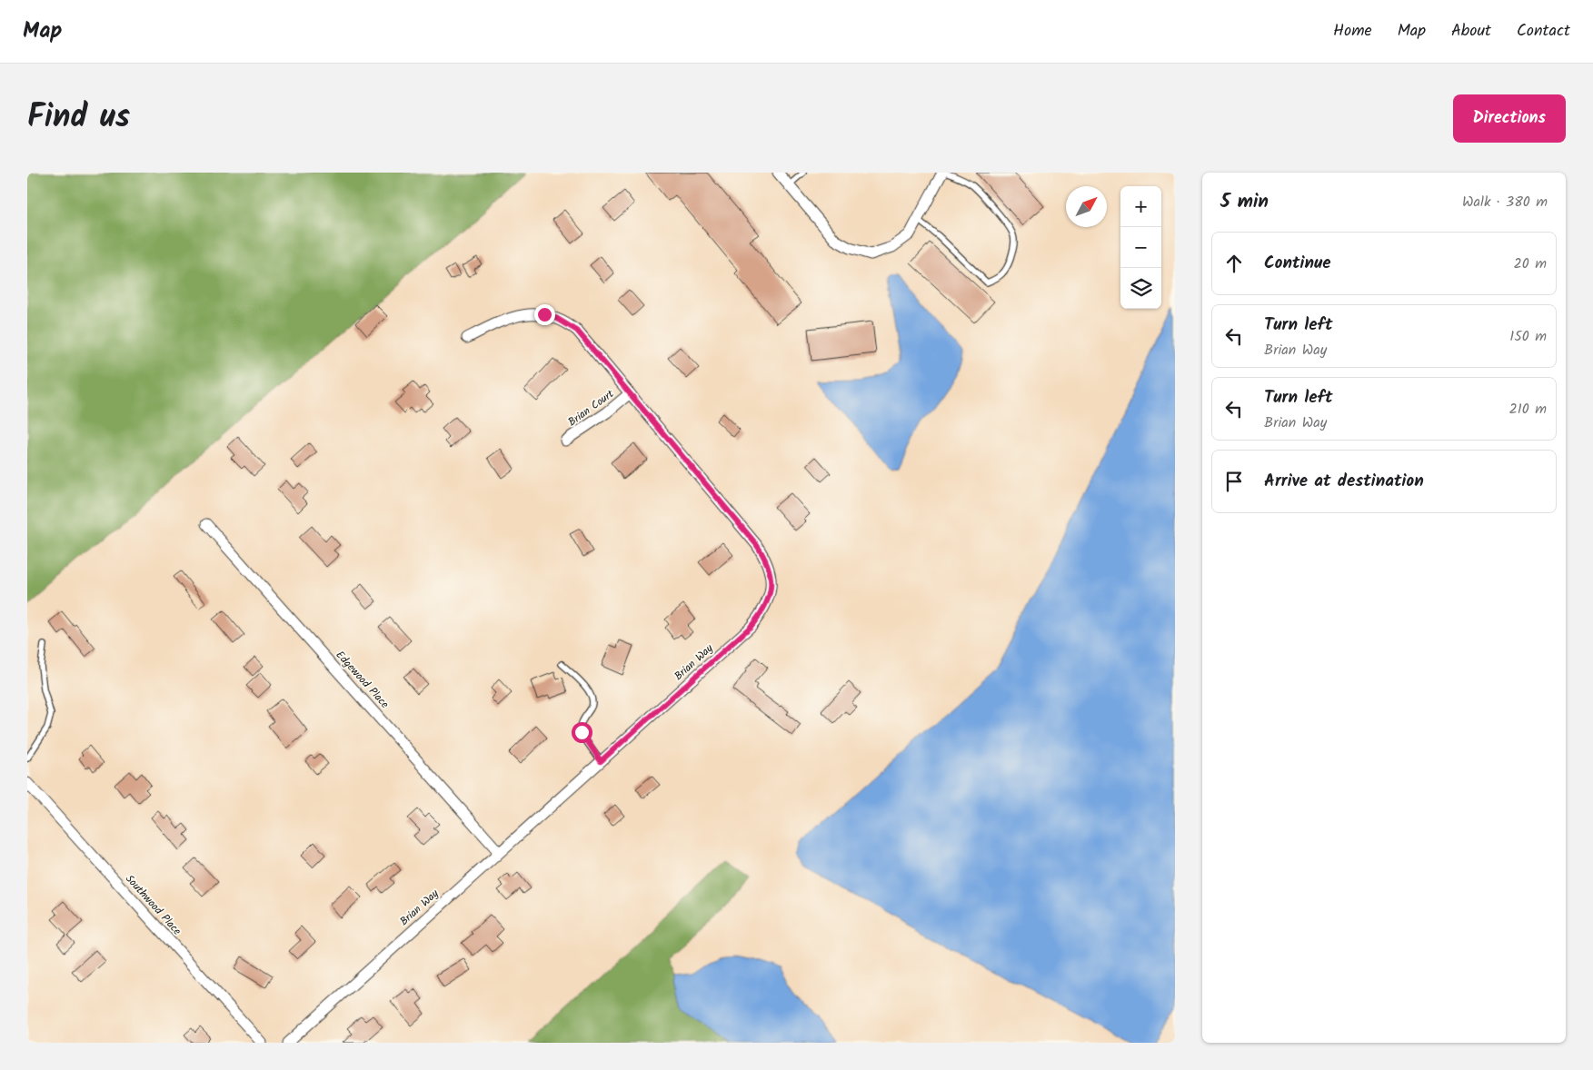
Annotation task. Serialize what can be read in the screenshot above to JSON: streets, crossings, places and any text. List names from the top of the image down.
{
  "streets": {
    "street": [
      "Brian Court",
      "Brian Way",
      "Edgewood Place",
      "Southwood Place"
    ]
  },
  "crossings": [
    ["Brian Court", "Brian Way"],
    ["Brian Way", "Edgewood Place"]
  ],
  "north": "top right",
  "page": {
    "header": "Map",
    "nav": [
      "Home",
      "Map",
      "About",
      "Contact"
    ],
    "title": "Find us",
    "buttons": "Directions",
    "heading": ["5 min", "Walk · 380 m"],
    "map_buttons": ["+", "−"],
    "list": [
      ["Continue", "20 m"],
      ["Turn left", "Brian Way", "150 m"],
      ["Turn left", "Brian Way", "210 m"],
      "Arrive at destination"
    ]
  }
}
